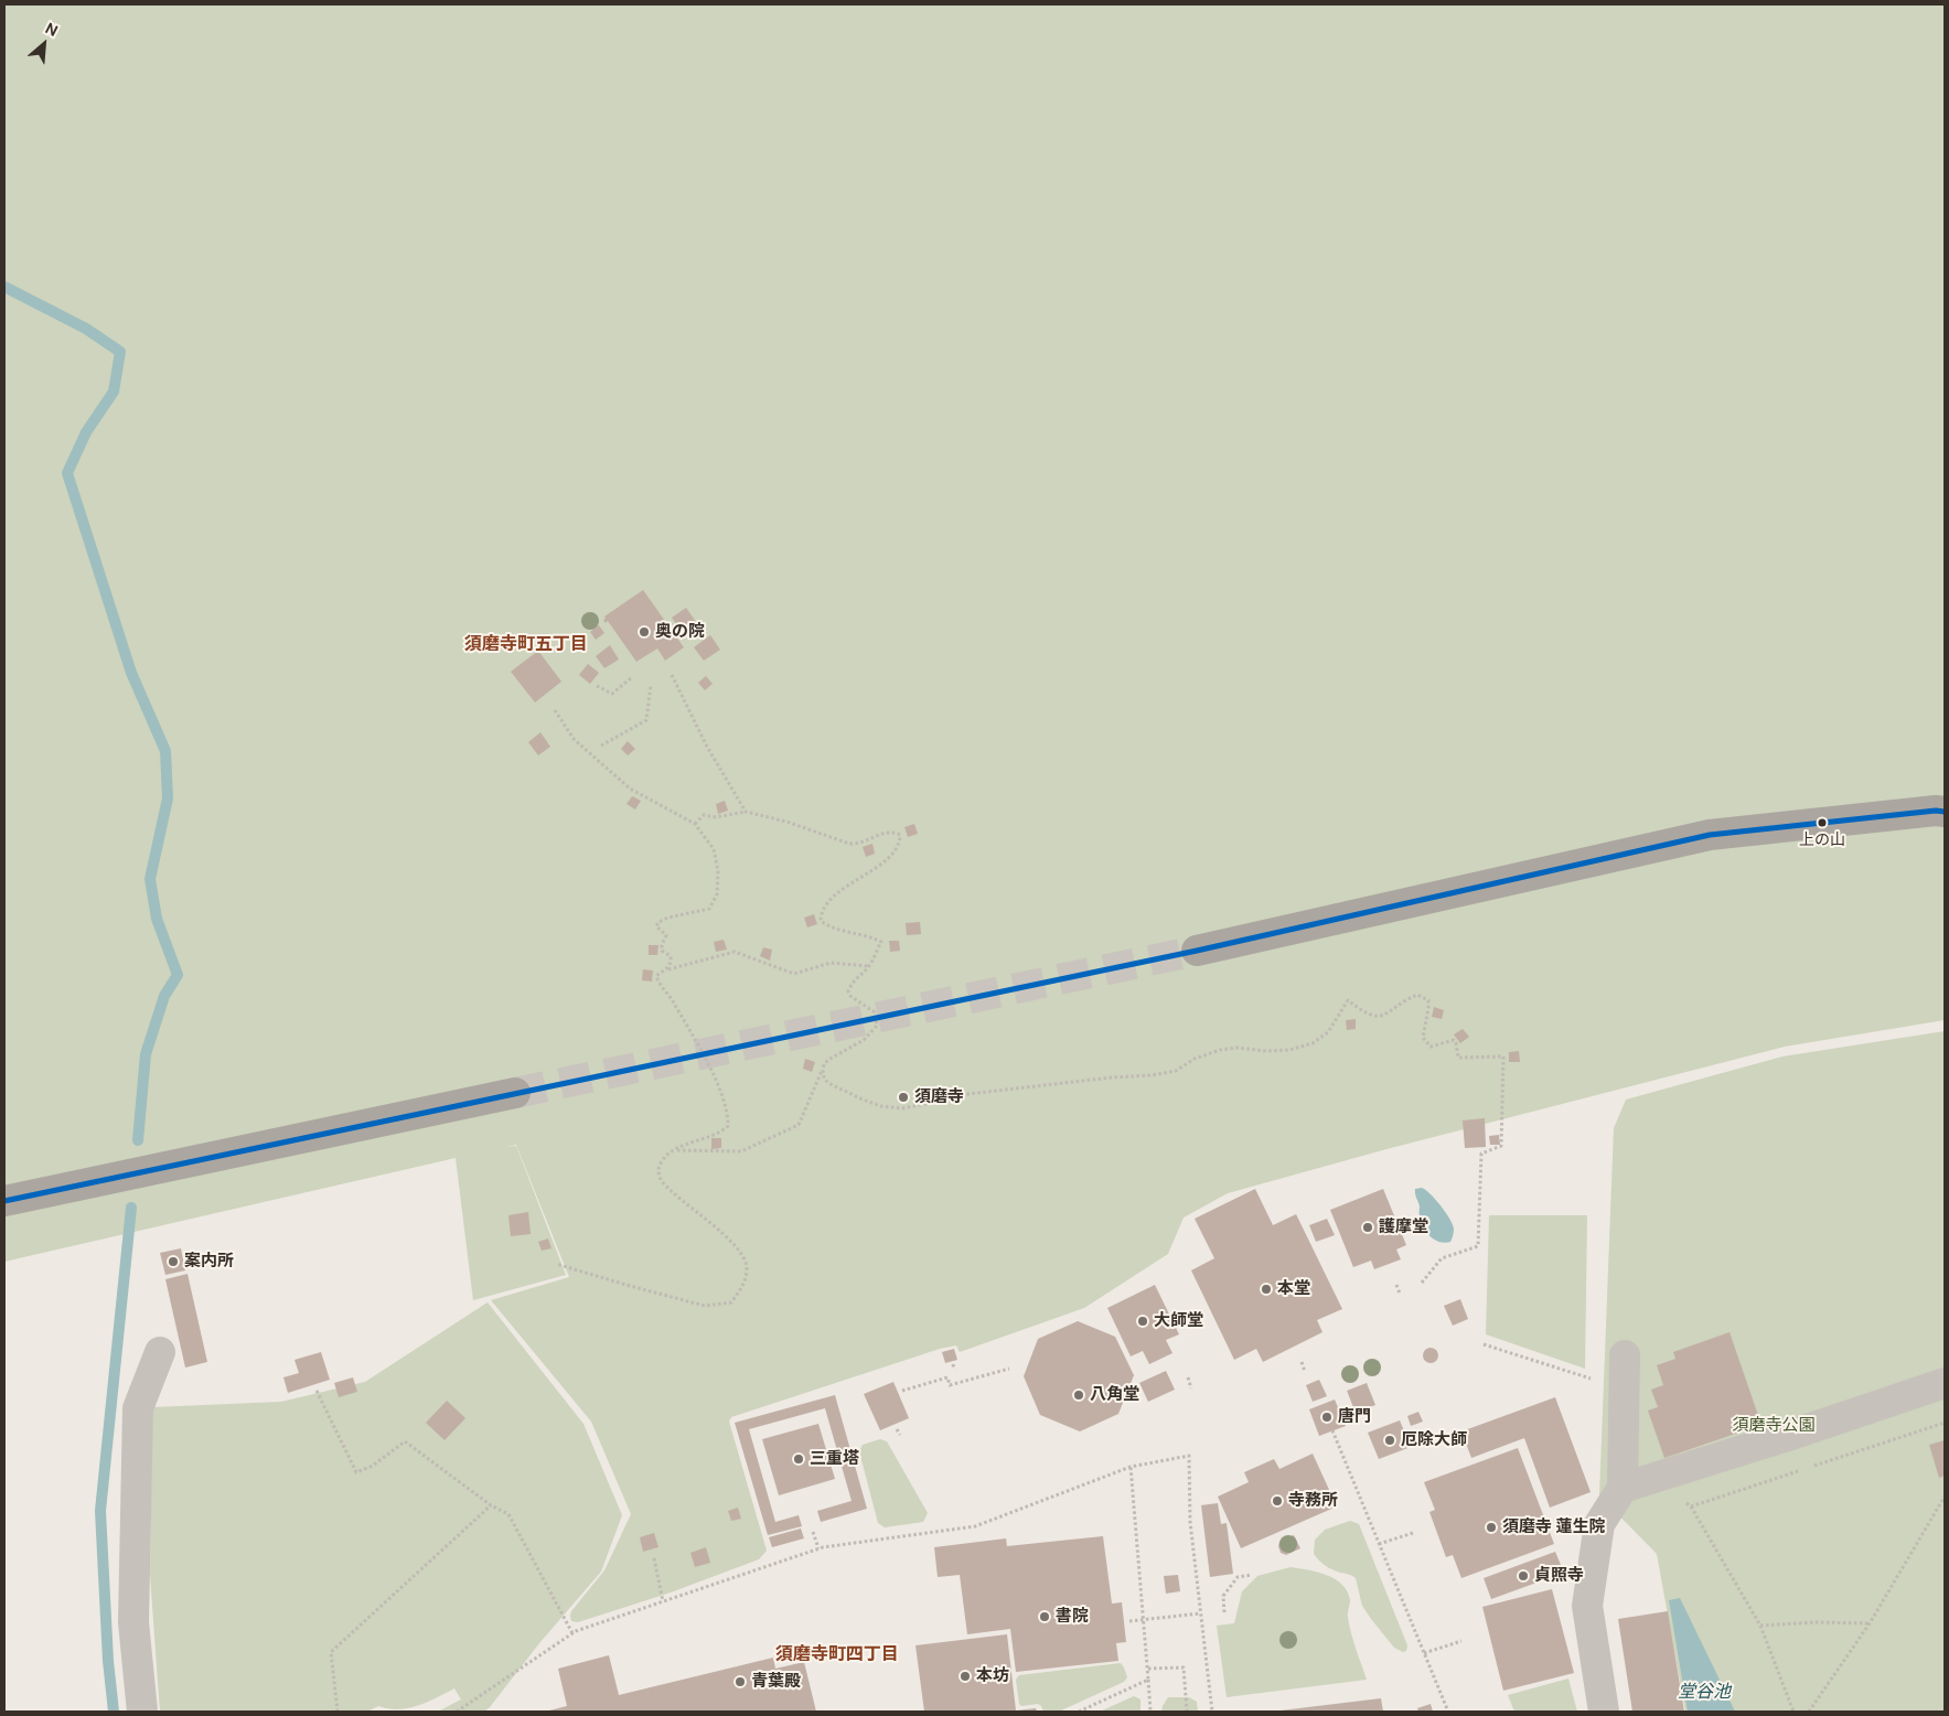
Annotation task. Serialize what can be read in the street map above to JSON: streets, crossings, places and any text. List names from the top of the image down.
{
  "districts": ["須磨寺町五丁目", "須磨寺町四丁目"],
  "water": ["堂谷池"],
  "parks": ["須磨寺公園"],
  "places": [
    "奥の院",
    "上の山",
    "須磨寺",
    "護摩堂",
    "案内所",
    "本堂",
    "大師堂",
    "八角堂",
    "唐門",
    "厄除大師",
    "三重塔",
    "寺務所",
    "須磨寺 蓮生院",
    "貞照寺",
    "書院",
    "本坊",
    "青葉殿"
  ],
  "north": "top right"
}
